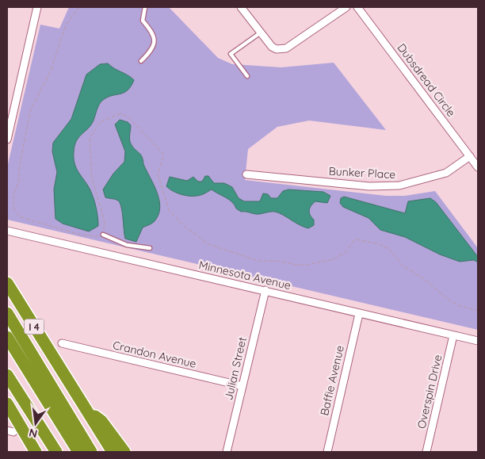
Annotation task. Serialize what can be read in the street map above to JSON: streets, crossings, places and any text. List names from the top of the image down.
{
  "streets": {
    "highway": ["I 4"],
    "street": [
      "Dubsdread Circle",
      "Bunker Place",
      "Minnesota Avenue",
      "Crandon Avenue",
      "Julian Street",
      "Baffie Avenue",
      "Overspin Drive"
    ]
  },
  "crossings": [
    ["Dubsdread Circle", "Bunker Place"],
    ["Minnesota Avenue", "Julian Street"],
    ["Minnesota Avenue", "Baffie Avenue"],
    ["Minnesota Avenue", "Overspin Drive"],
    ["Crandon Avenue", "Julian Street"]
  ],
  "north": "bottom"
}
